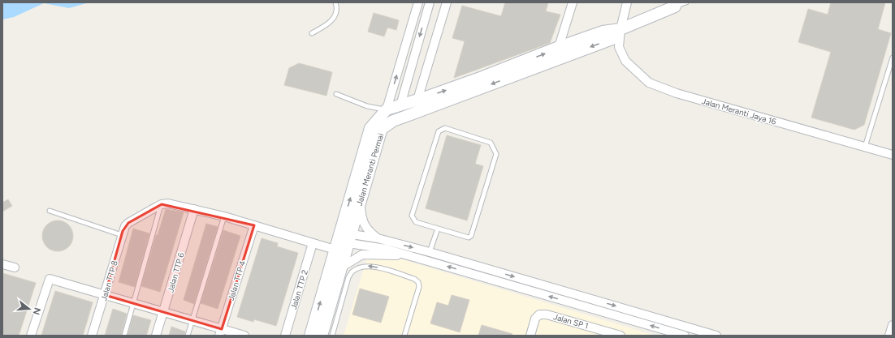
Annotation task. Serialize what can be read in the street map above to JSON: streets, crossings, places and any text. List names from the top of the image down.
{
  "streets": {
    "street": [
      "Jalan Meranti Jaya 16",
      "Jalan Meranti Permai",
      "Jalan TTP 6",
      "Jalan TTP 8",
      "Jalan TTP 4",
      "Jalan TTP 2",
      "Jalan SP 1"
    ]
  },
  "north": "right"
}
